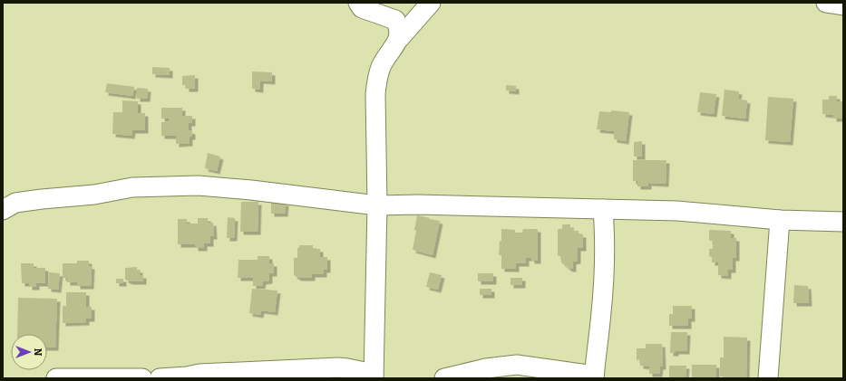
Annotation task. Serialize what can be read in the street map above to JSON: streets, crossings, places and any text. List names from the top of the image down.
{
  "north": "right"
}
